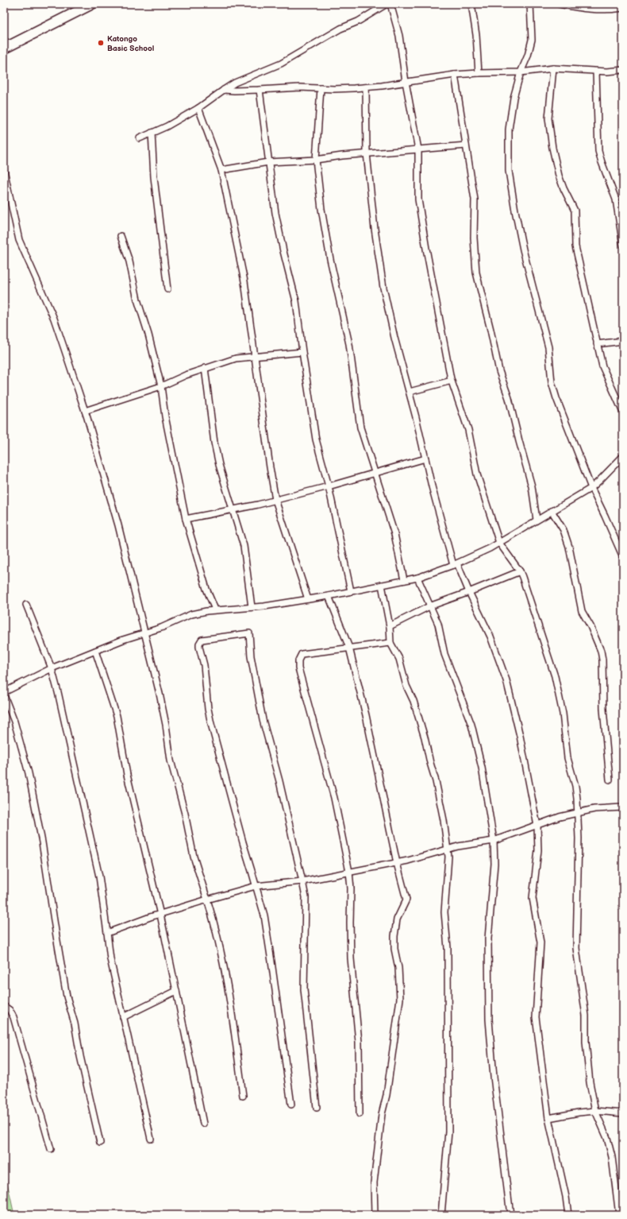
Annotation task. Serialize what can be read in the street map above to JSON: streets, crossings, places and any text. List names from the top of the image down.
{
  "places": ["Katongo Basic School"]
}
